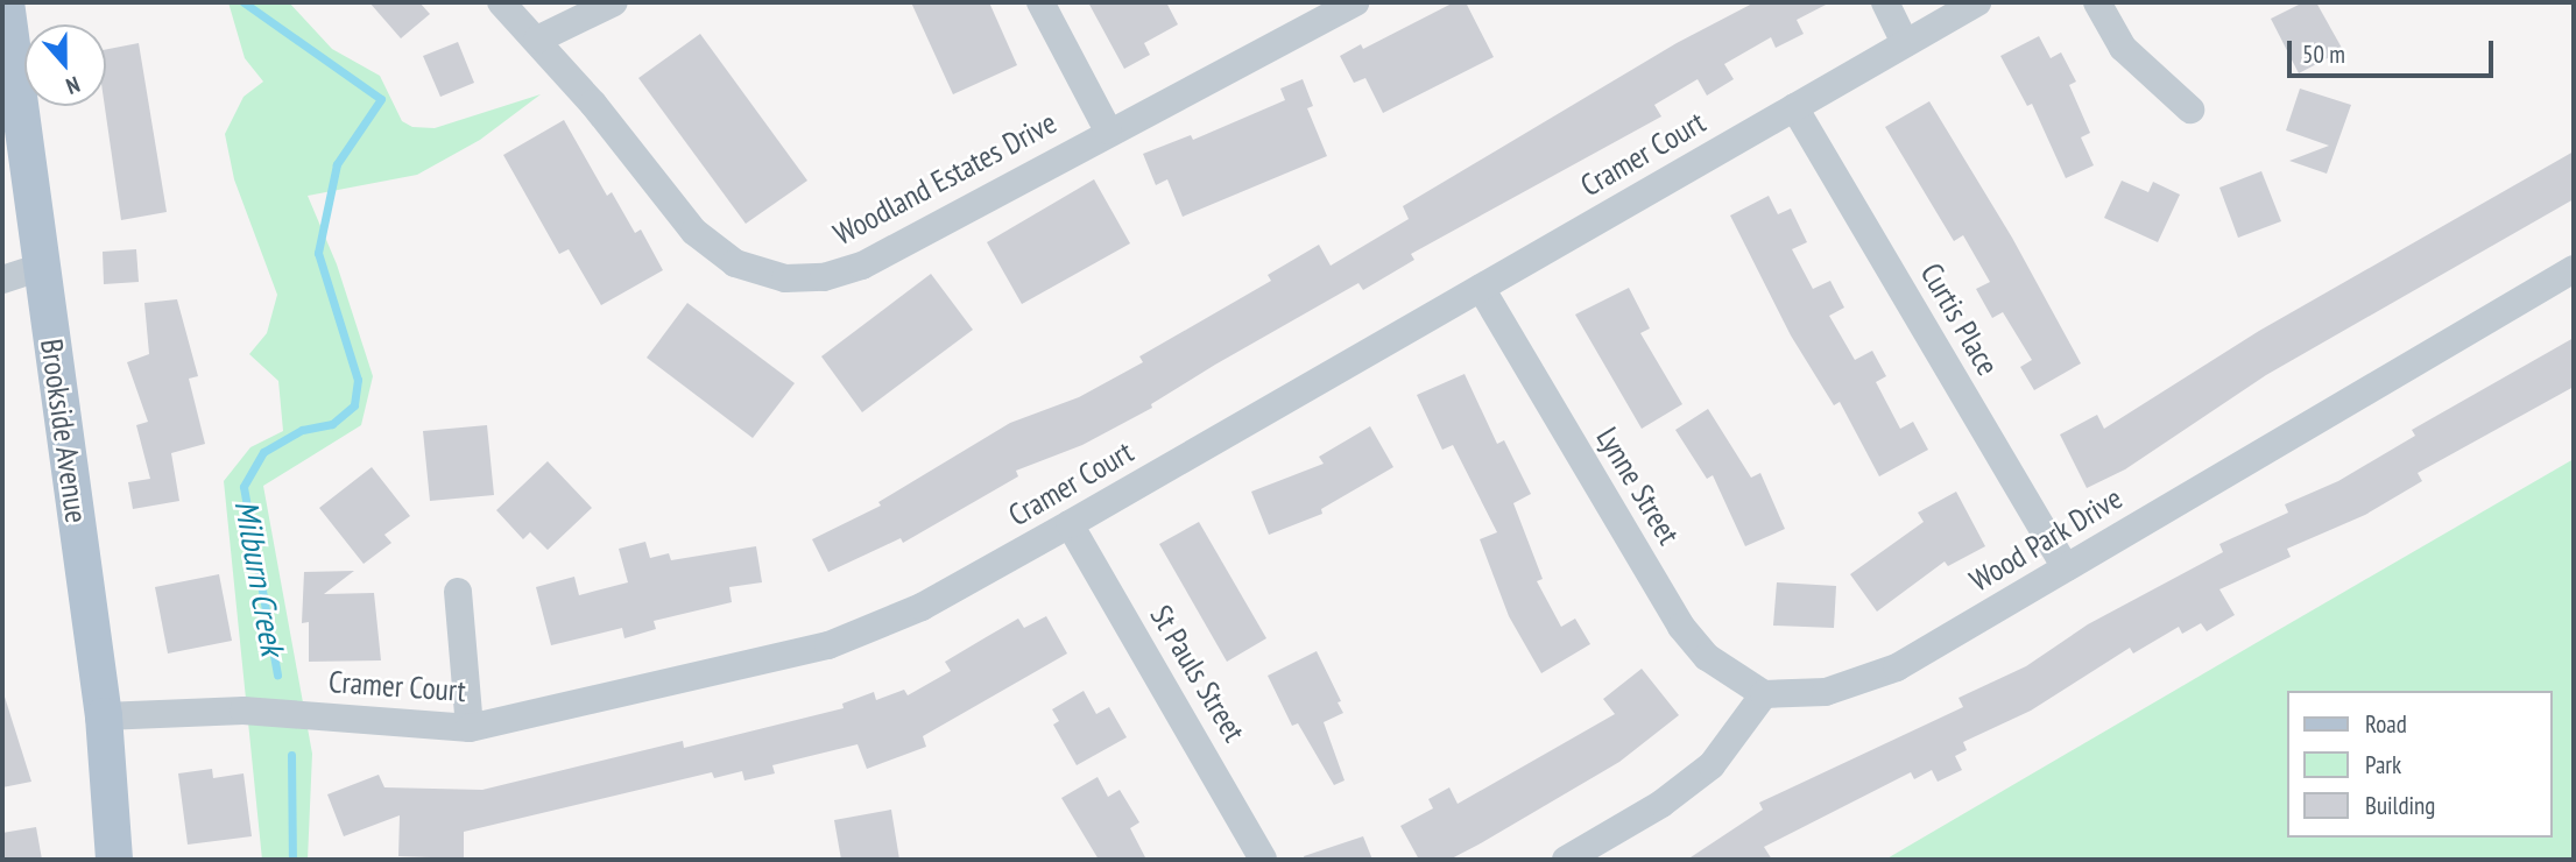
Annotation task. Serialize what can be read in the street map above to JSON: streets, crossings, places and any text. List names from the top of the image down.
{
  "streets": {
    "main road": ["Brookside Avenue"],
    "street": [
      "Cramer Court",
      "Woodland Estates Drive",
      "Curtis Place",
      "Lynne Street",
      "Wood Park Drive",
      "St Pauls Street"
    ]
  },
  "crossings": [
    ["Cramer Court", "Curtis Place"],
    ["Cramer Court", "Brookside Avenue"],
    ["Cramer Court", "Lynne Street"],
    ["Cramer Court", "St Pauls Street"],
    ["Curtis Place", "Wood Park Drive"],
    ["Lynne Street", "Wood Park Drive"]
  ],
  "water": ["Milburn Creek"],
  "legend": ["Road", "Park", "Building"],
  "scale_bar": "50 m",
  "north": "bottom"
}
